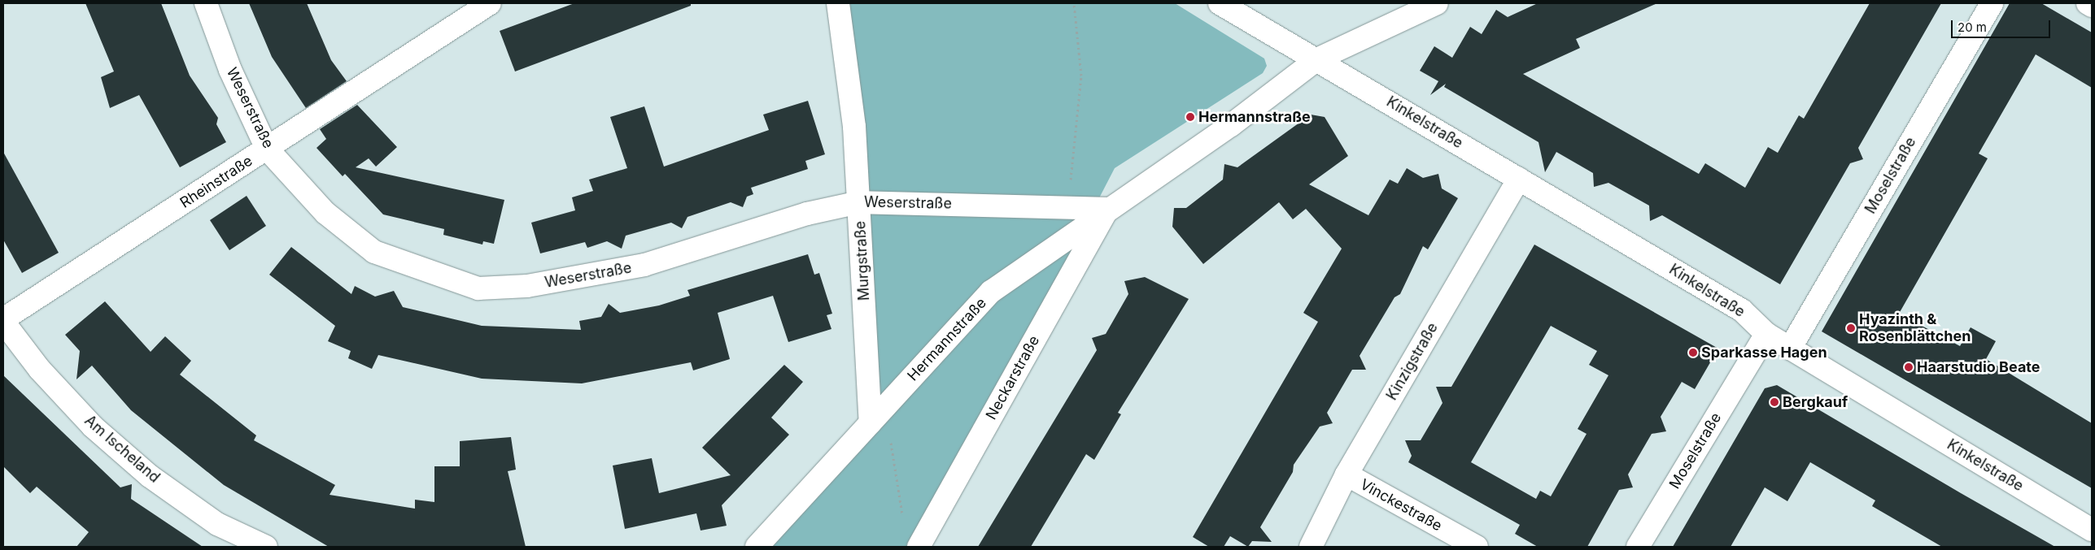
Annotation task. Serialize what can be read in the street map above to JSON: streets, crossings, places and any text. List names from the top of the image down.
{
  "streets": {
    "street": [
      "Weserstraße",
      "Kinkelstraße",
      "Moselstraße",
      "Rheinstraße",
      "Murgstraße",
      "Hermannstraße",
      "Kinzigstraße",
      "Neckarstraße",
      "Am Ischeland",
      "Vinckestraße"
    ]
  },
  "crossings": [
    ["Weserstraße", "Rheinstraße"],
    ["Weserstraße", "Murgstraße"],
    ["Weserstraße", "Hermannstraße"],
    ["Weserstraße", "Neckarstraße"],
    ["Kinkelstraße", "Moselstraße"],
    ["Kinkelstraße", "Hermannstraße"],
    ["Kinkelstraße", "Kinzigstraße"],
    ["Rheinstraße", "Am Ischeland"],
    ["Murgstraße", "Hermannstraße"],
    ["Hermannstraße", "Neckarstraße"],
    ["Kinzigstraße", "Vinckestraße"]
  ],
  "places": [
    "Hermannstraße",
    "Hyazinth & Rosenblättchen",
    "Sparkasse Hagen",
    "Haarstudio Beate",
    "Bergkauf"
  ],
  "scale_bar": "20 m"
}
